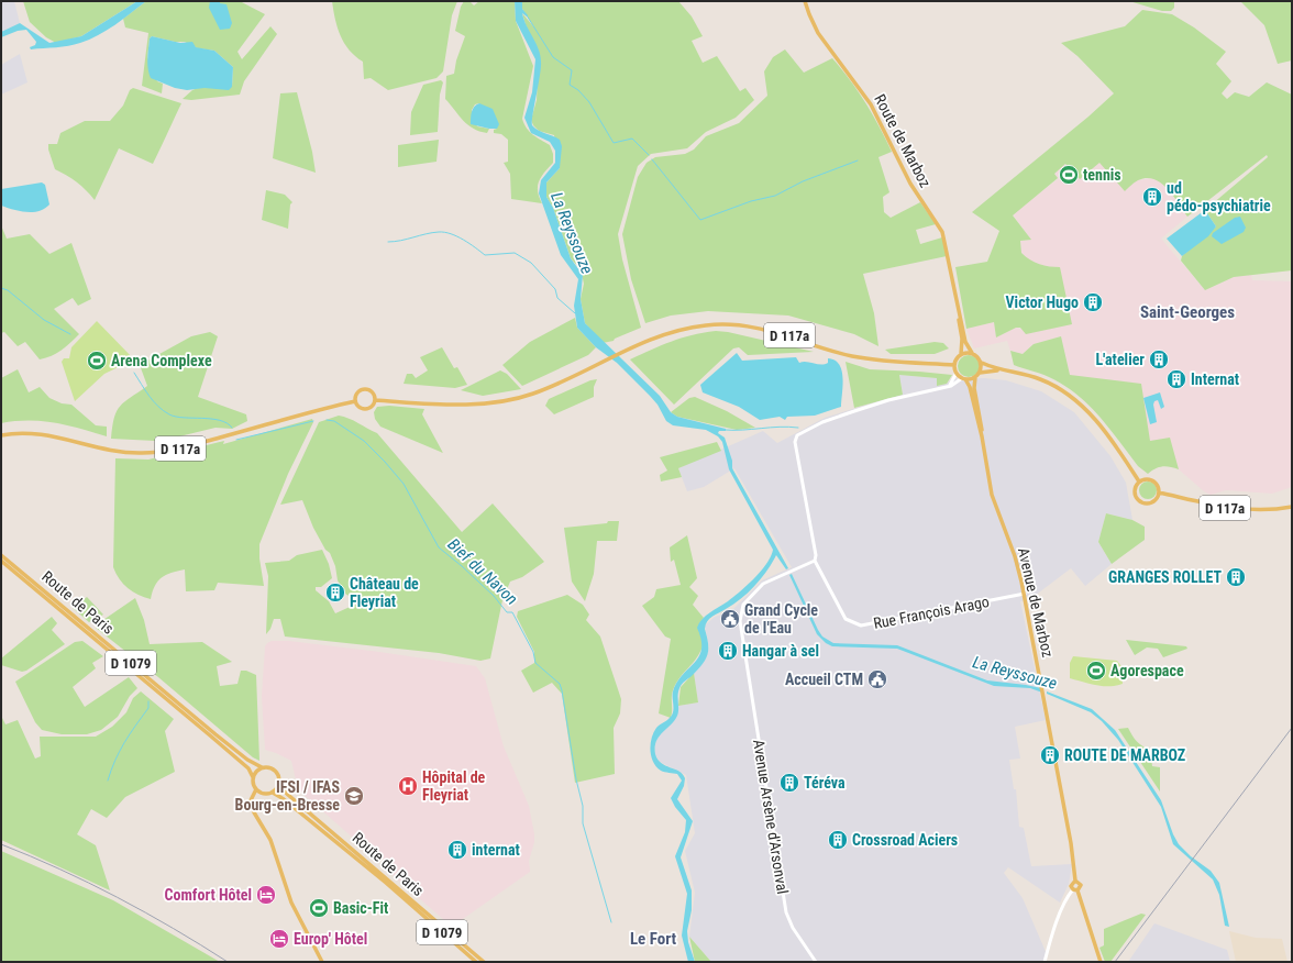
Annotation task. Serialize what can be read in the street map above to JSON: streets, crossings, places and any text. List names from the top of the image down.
{
  "streets": {
    "main road": [
      "Route de Marboz",
      "D 117a",
      "Route de Paris",
      "Avenue de Marboz",
      "D 1079"
    ],
    "street": ["Rue François Arago", "Avenue Arsène d'Arsonval"]
  },
  "crossings": [
    ["Route de Marboz", "D 117a"],
    ["Route de Marboz", "Avenue de Marboz"],
    ["D 117a", "Avenue de Marboz"],
    ["Avenue de Marboz", "Rue François Arago"],
    ["Rue François Arago", "Avenue Arsène d'Arsonval"]
  ],
  "districts": ["Saint-Georges", "Le Fort"],
  "water": ["La Reyssouze", "Bief du Navon"],
  "places": {
    "sports": [
      "tennis",
      "Arena Complexe",
      "Agorespace",
      "Basic-Fit"
    ],
    "building": [
      "ud pédo-psychiatrie",
      "Victor Hugo",
      "L'atelier",
      "Internat",
      "GRANGES ROLLET",
      "Château de Fleyriat",
      "Hangar à sel",
      "ROUTE DE MARBOZ",
      "Téréva",
      "Crossroad Aciers",
      "internat"
    ],
    "public building": ["Grand Cycle de l'Eau", "Accueil CTM"],
    "hospital": ["Hôpital de Fleyriat"],
    "school or university": ["IFSI / IFAS Bourg-en-Bresse"],
    "hotel": ["Comfort Hôtel", "Europ' Hôtel"]
  }
}
